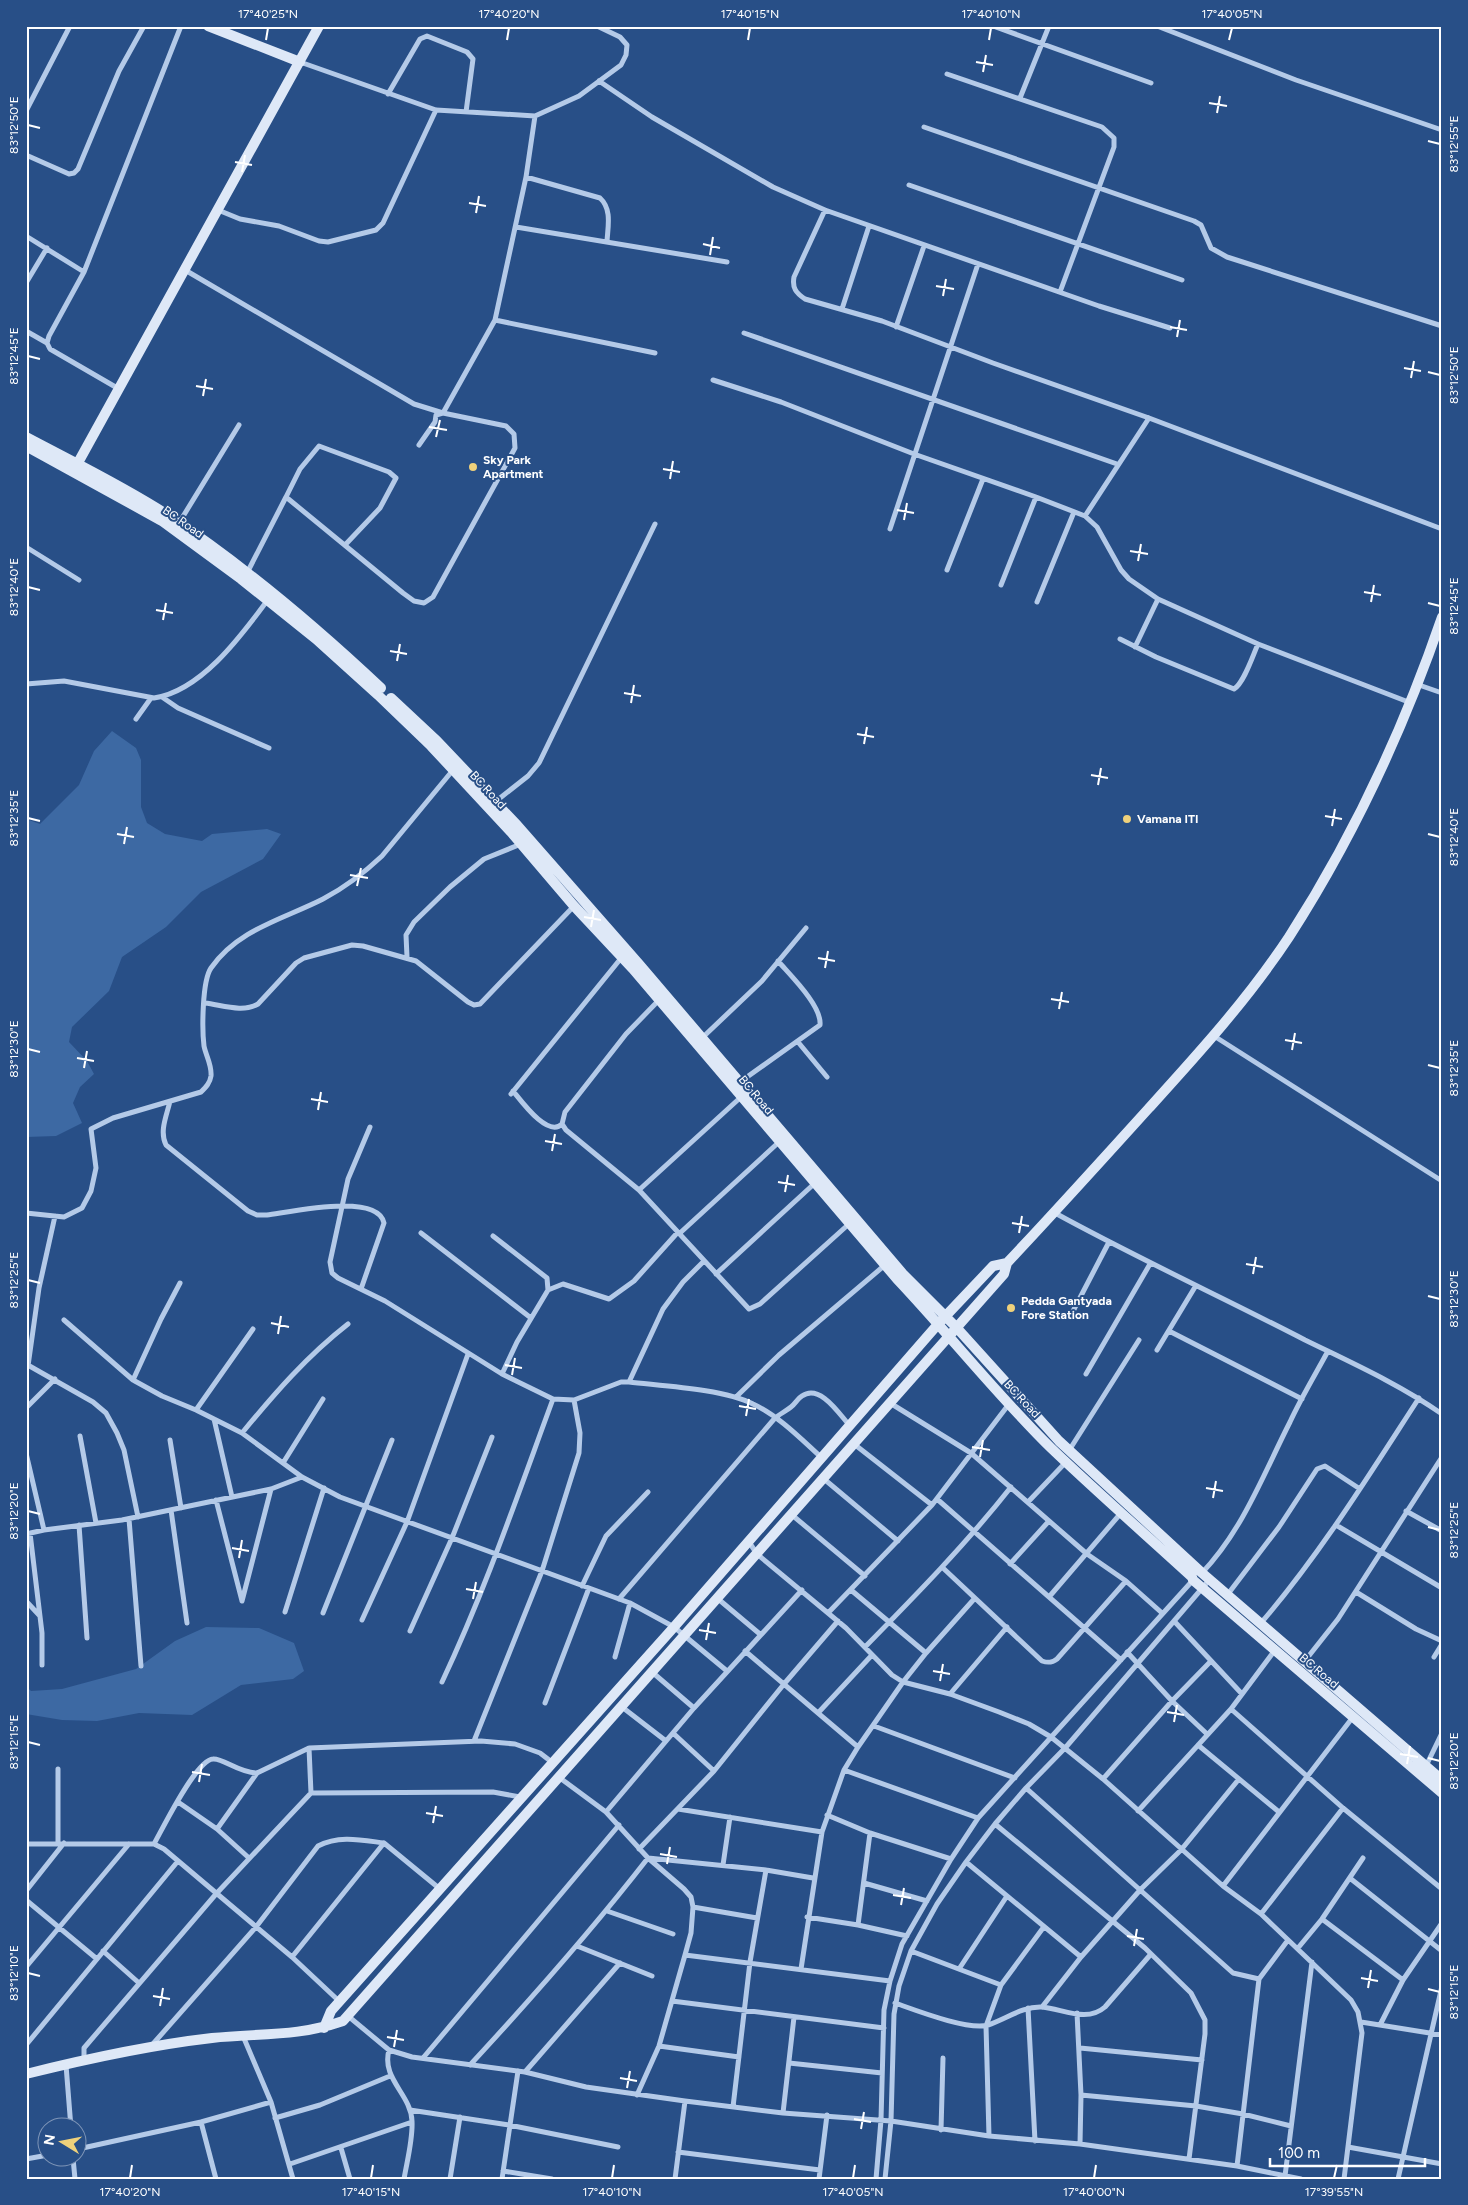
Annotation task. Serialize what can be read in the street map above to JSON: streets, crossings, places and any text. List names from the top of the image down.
{
  "streets": {
    "street": ["BC Road"]
  },
  "places": ["Sky Park Apartment", "Vamana ITI", "Pedda Gantyada Fore Station"],
  "scale_bar": "100 m",
  "north": "left",
  "coordinates": [
    "17°40'25\"N",
    "17°40'20\"N",
    "17°40'15\"N",
    "17°40'10\"N",
    "17°40'05\"N",
    "83°12'50\"E",
    "83°12'55\"E",
    "83°12'45\"E",
    "83°12'40\"E",
    "83°12'35\"E",
    "83°12'30\"E",
    "83°12'25\"E",
    "83°12'20\"E",
    "83°12'15\"E",
    "83°12'10\"E",
    "17°40'00\"N",
    "17°39'55\"N"
  ]
}
